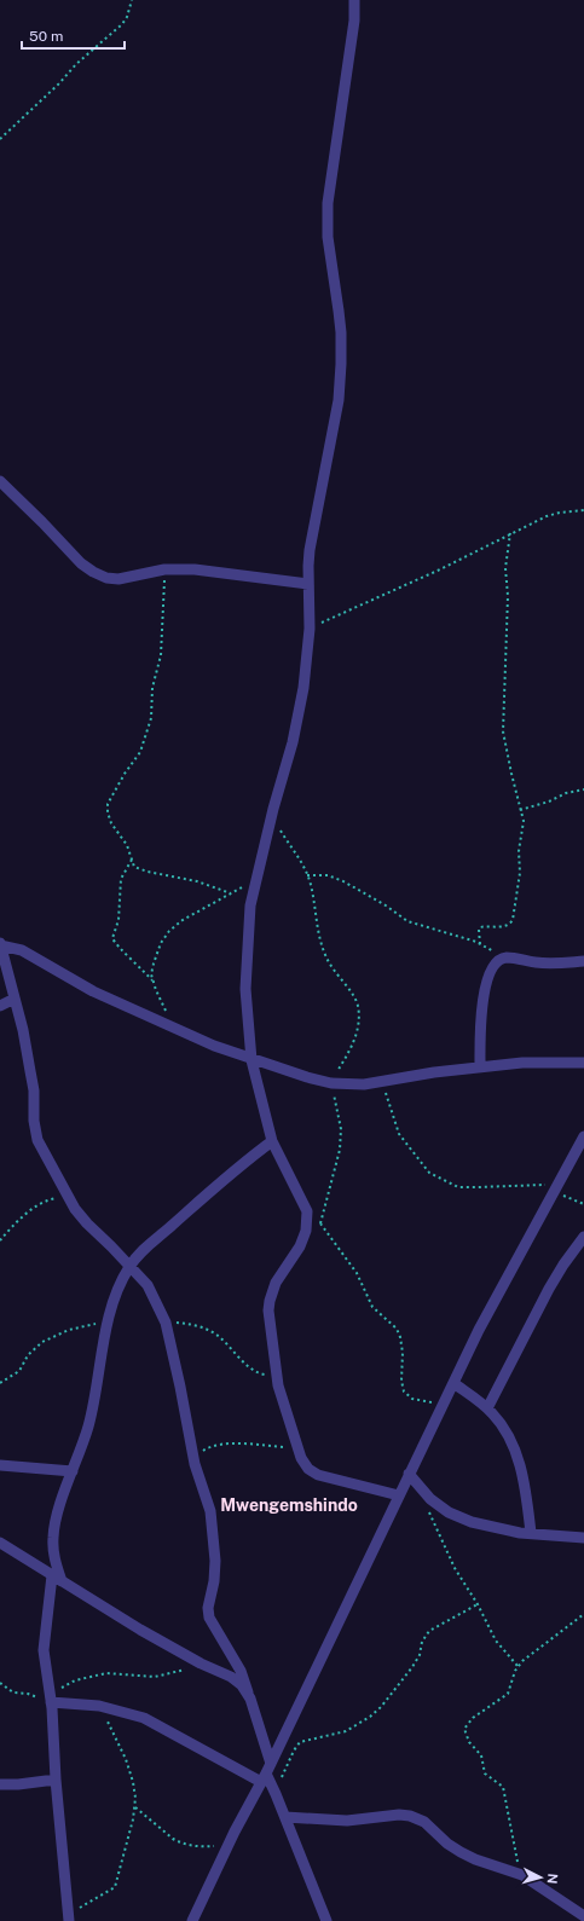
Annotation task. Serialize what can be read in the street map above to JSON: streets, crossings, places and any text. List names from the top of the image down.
{
  "districts": ["Mwengemshindo"],
  "scale_bar": "50 m",
  "north": "right"
}
